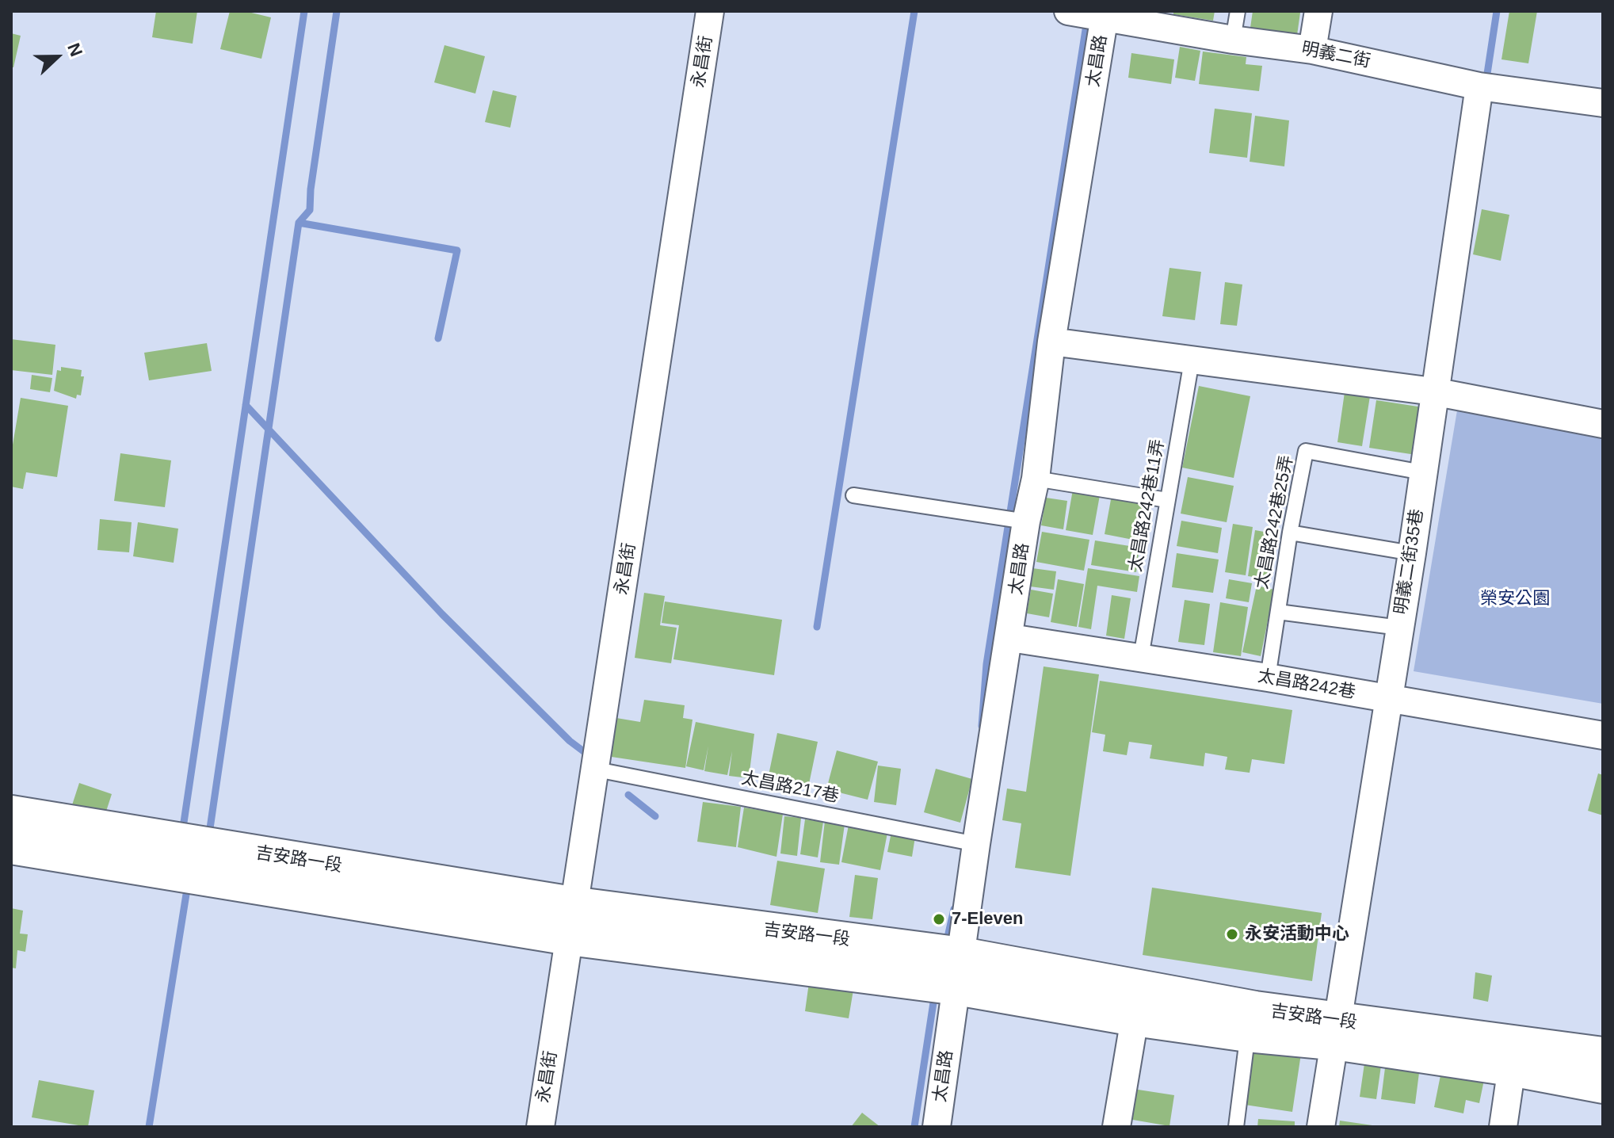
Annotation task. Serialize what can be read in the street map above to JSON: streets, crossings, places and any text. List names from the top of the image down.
{
  "streets": {
    "street": [
      "明義二街",
      "太昌路",
      "永昌街",
      "明義二街35巷",
      "太昌路242巷",
      "吉安路一段"
    ],
    "lane": ["太昌路242巷11弄", "太昌路242巷25弄", "太昌路217巷"]
  },
  "crossings": [
    ["明義二街", "太昌路"],
    ["明義二街", "明義二街35巷"],
    ["太昌路", "太昌路242巷"],
    ["太昌路", "太昌路217巷"],
    ["太昌路", "吉安路一段"],
    ["永昌街", "太昌路217巷"],
    ["永昌街", "吉安路一段"],
    ["太昌路242巷11弄", "太昌路242巷"],
    ["太昌路242巷25弄", "明義二街35巷"],
    ["太昌路242巷25弄", "太昌路242巷"],
    ["明義二街35巷", "太昌路242巷"],
    ["明義二街35巷", "吉安路一段"]
  ],
  "parks": ["榮安公園"],
  "places": ["7-Eleven", "永安活動中心"],
  "north": "right"
}
